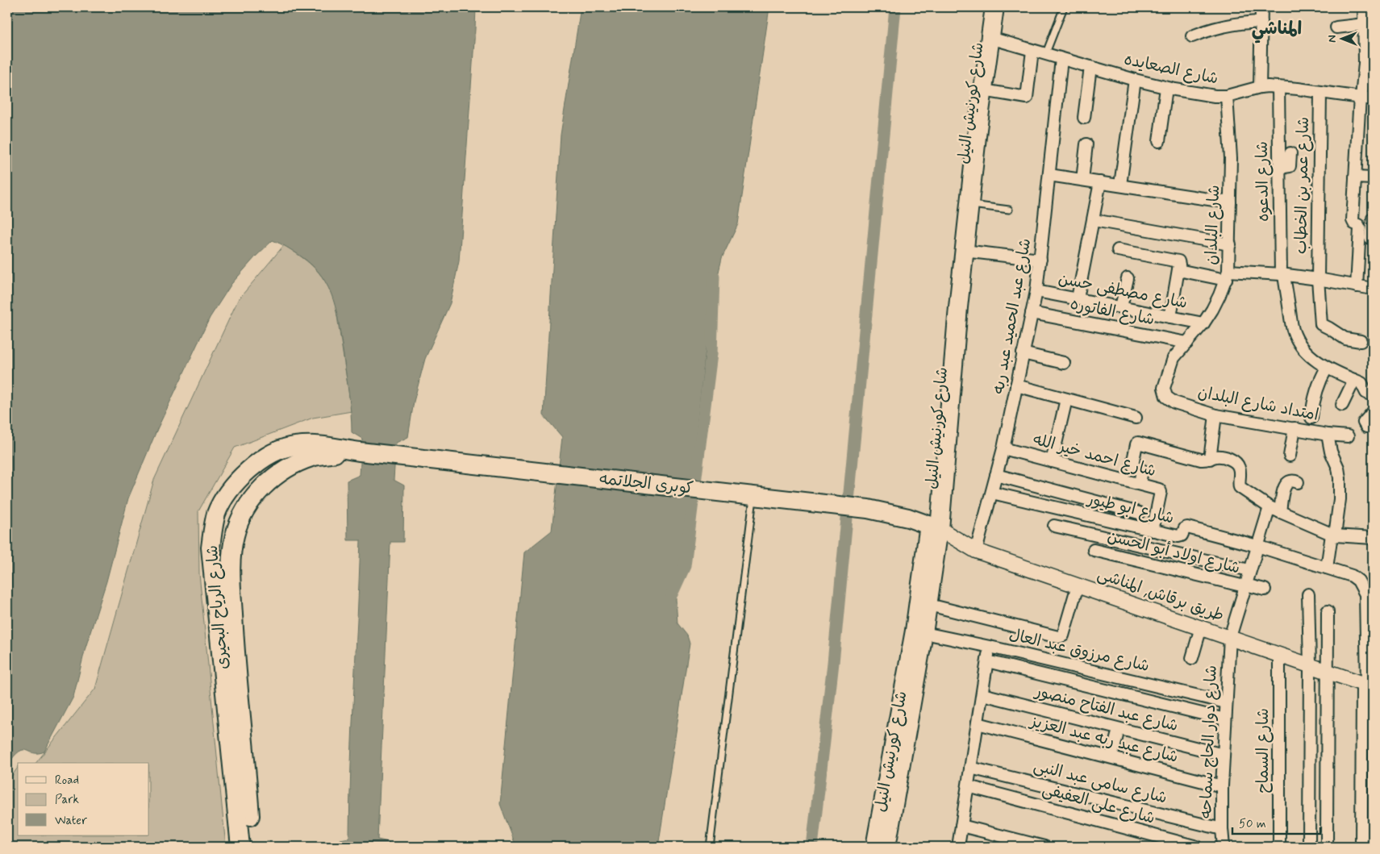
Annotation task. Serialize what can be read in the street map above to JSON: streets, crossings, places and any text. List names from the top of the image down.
{
  "streets": {
    "main road": ["شارع كورنيش النيل", "كوبرى الجلاتمه", "شارع الرياح البحيرى"],
    "street": [
      "شارع الصعايده",
      "شارع الدعوه",
      "شارع عمر بن الخطاب",
      "شارع البلدان",
      "شارع مصطفى حسن",
      "شارع الفاتوره",
      "شارع عبد الحميد عبد ربه",
      "امتداد شارع البلدان",
      "شارع احمد خير الله",
      "شارع ابو طيور",
      "شارع اولاد أبو الحسن",
      "طريق برقاش, المناشى",
      "شارع مرزوق عبد العال",
      "شارع عبد الفتاح منصور",
      "شارع عبد ربه عبد العزيز",
      "شارع دوار الحاج سماحه",
      "شارع السماح",
      "شارع سامى عبد النبى",
      "شارع على العفيفى"
    ]
  },
  "crossings": [
    ["شارع الصعايده", "شارع كورنيش النيل"],
    ["شارع الصعايده", "شارع الدعوه"],
    ["شارع الصعايده", "شارع عمر بن الخطاب"],
    ["شارع الصعايده", "شارع البلدان"],
    ["شارع الصعايده", "شارع عبد الحميد عبد ربه"],
    ["شارع كورنيش النيل", "كوبرى الجلاتمه"],
    ["شارع كورنيش النيل", "طريق برقاش, المناشى"],
    ["شارع كورنيش النيل", "شارع مرزوق عبد العال"],
    ["شارع البلدان", "شارع مصطفى حسن"],
    ["شارع البلدان", "شارع الفاتوره"],
    ["شارع البلدان", "امتداد شارع البلدان"],
    ["شارع مصطفى حسن", "شارع عبد الحميد عبد ربه"],
    ["شارع الفاتوره", "شارع عبد الحميد عبد ربه"],
    ["شارع الفاتوره", "امتداد شارع البلدان"],
    ["شارع عبد الحميد عبد ربه", "شارع احمد خير الله"],
    ["شارع عبد الحميد عبد ربه", "شارع ابو طيور"],
    ["شارع عبد الحميد عبد ربه", "طريق برقاش, المناشى"],
    ["شارع احمد خير الله", "شارع ابو طيور"],
    ["كوبرى الجلاتمه", "طريق برقاش, المناشى"],
    ["كوبرى الجلاتمه", "شارع الرياح البحيرى"],
    ["شارع ابو طيور", "شارع دوار الحاج سماحه"],
    ["شارع اولاد أبو الحسن", "شارع دوار الحاج سماحه"],
    ["طريق برقاش, المناشى", "شارع دوار الحاج سماحه"],
    ["طريق برقاش, المناشى", "شارع السماح"],
    ["شارع مرزوق عبد العال", "شارع دوار الحاج سماحه"],
    ["شارع عبد الفتاح منصور", "شارع دوار الحاج سماحه"],
    ["شارع عبد ربه عبد العزيز", "شارع دوار الحاج سماحه"],
    ["شارع دوار الحاج سماحه", "شارع سامى عبد النبى"]
  ],
  "districts": ["المناشي"],
  "legend": ["Road", "Park", "Water"],
  "scale_bar": "50 m",
  "north": "left"
}
